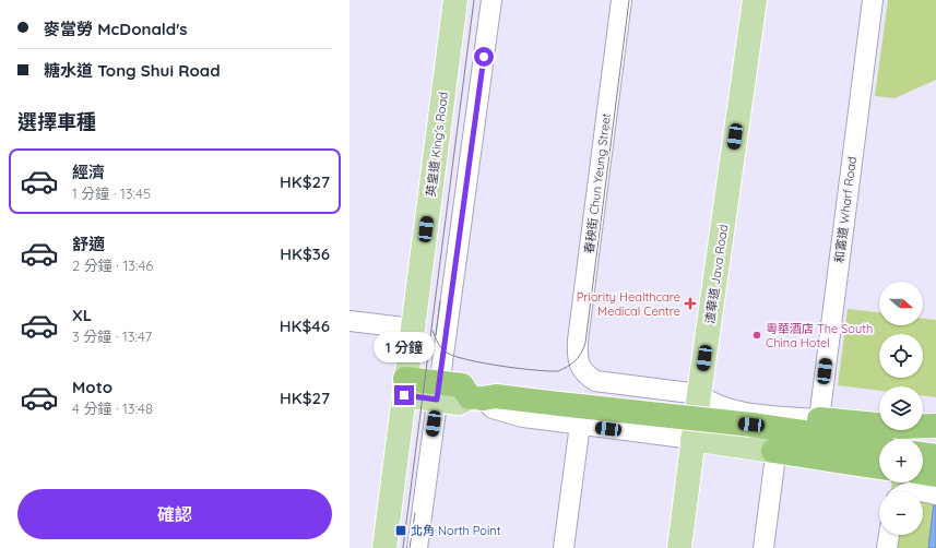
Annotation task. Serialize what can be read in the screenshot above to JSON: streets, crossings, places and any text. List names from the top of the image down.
{
  "streets": {
    "main road": ["英皇道 King's Road", "渣華道 Java Road"],
    "street": ["春秧街 Chun Yeung Street", "和富道 Wharf Road"]
  },
  "crossings": [
    ["春秧街 Chun Yeung Street", "渣華道 Java Road"]
  ],
  "places": {
    "health": ["Priority Healthcare Medical Centre"],
    "other": ["粵華酒店 The South China Hotel"],
    "transit": ["北角 North Point"]
  },
  "north": "right",
  "page": {
    "banner": ["麥當勞 McDonald's", "糖水道 Tong Shui Road"],
    "heading": "選擇車種",
    "list": [
      {
        "name": "經濟",
        "note": "1 分鐘 · 13:45",
        "value": "HK$27"
      },
      {
        "name": "舒適",
        "note": "2 分鐘 · 13:46",
        "value": "HK$36"
      },
      {
        "name": "XL",
        "note": "3 分鐘 · 13:47",
        "value": "HK$46"
      },
      {
        "name": "Moto",
        "note": "4 分鐘 · 13:48",
        "value": "HK$27"
      }
    ],
    "map_buttons": ["+", "−"],
    "bubble": "1 分鐘",
    "buttons": "確認"
  }
}
